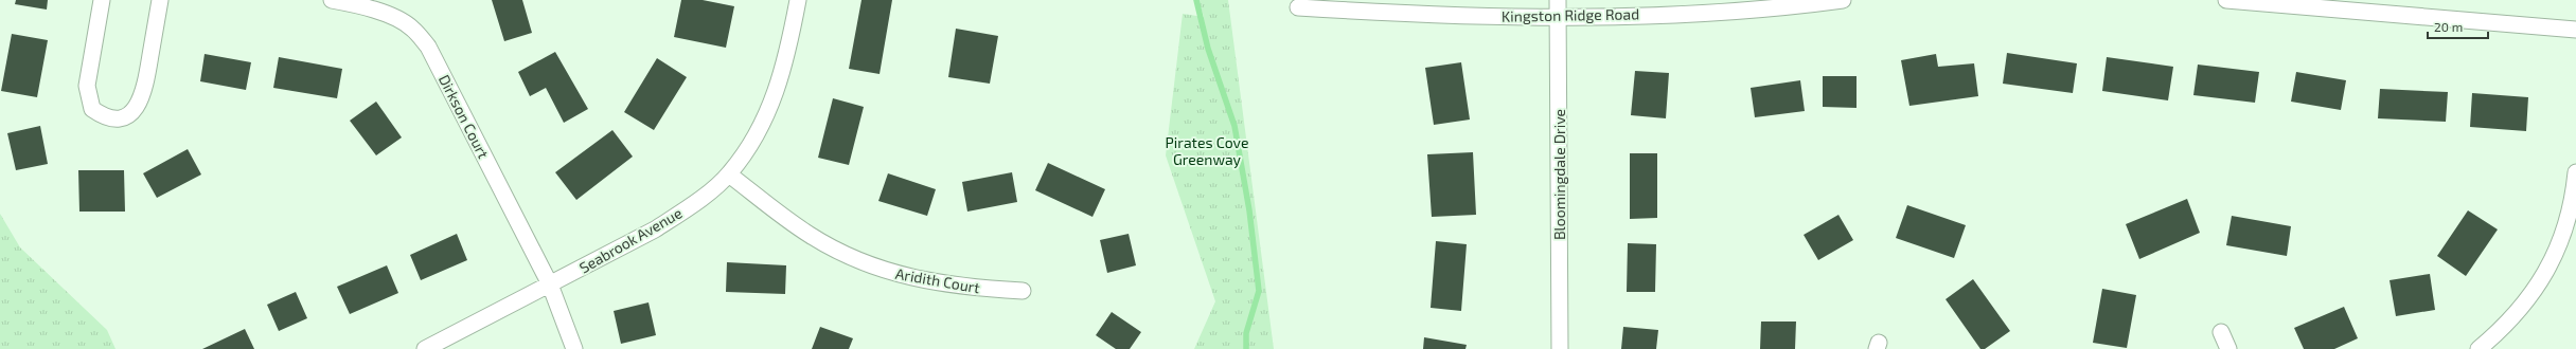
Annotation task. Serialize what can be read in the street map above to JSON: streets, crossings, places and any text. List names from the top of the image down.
{
  "streets": {
    "street": [
      "Kingston Ridge Road",
      "Dirkson Court",
      "Bloomingdale Drive",
      "Seabrook Avenue",
      "Aridith Court"
    ]
  },
  "crossings": [
    ["Kingston Ridge Road", "Bloomingdale Drive"],
    ["Dirkson Court", "Seabrook Avenue"],
    ["Seabrook Avenue", "Aridith Court"]
  ],
  "parks": ["Pirates Cove Greenway"],
  "scale_bar": "20 m"
}
